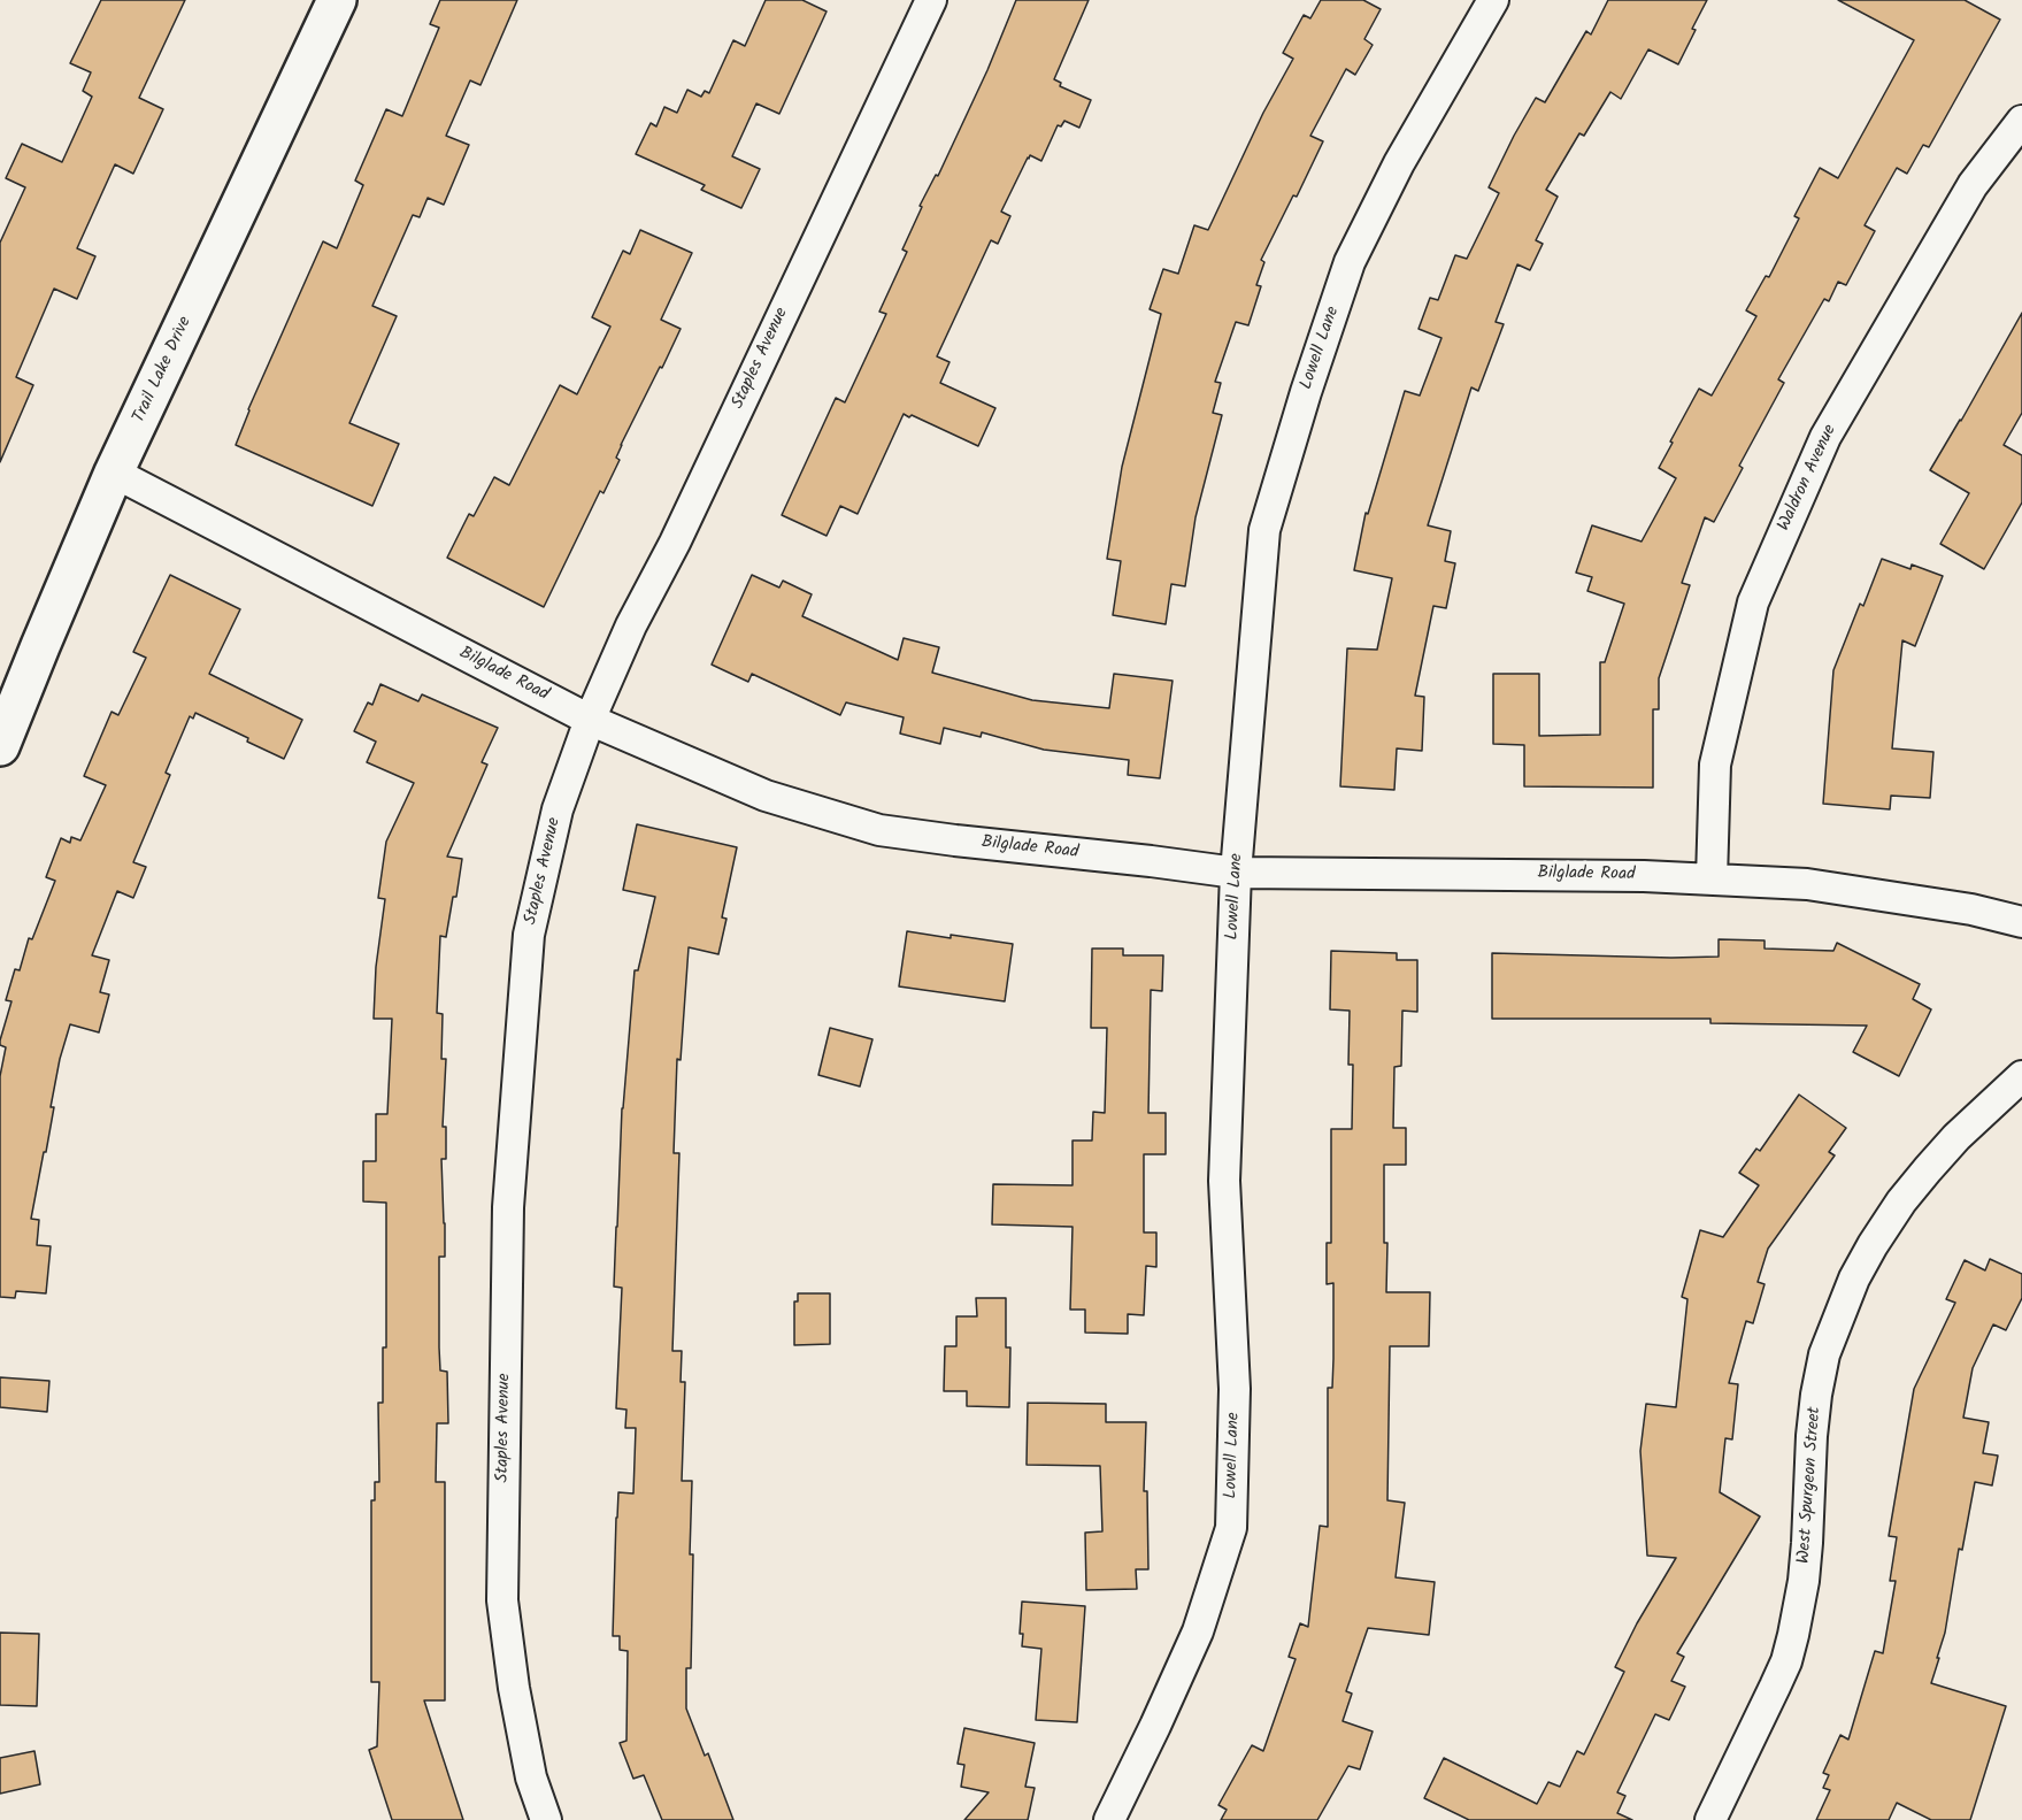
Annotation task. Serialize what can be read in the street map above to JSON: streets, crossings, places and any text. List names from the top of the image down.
{
  "streets": {
    "street": [
      "Lowell Lane",
      "Staples Avenue",
      "Trail Lake Drive",
      "Waldron Avenue",
      "Bilglade Road",
      "West Spurgeon Street"
    ]
  },
  "crossings": [
    ["Lowell Lane", "Bilglade Road"],
    ["Staples Avenue", "Bilglade Road"],
    ["Trail Lake Drive", "Bilglade Road"],
    ["Waldron Avenue", "Bilglade Road"]
  ]
}
